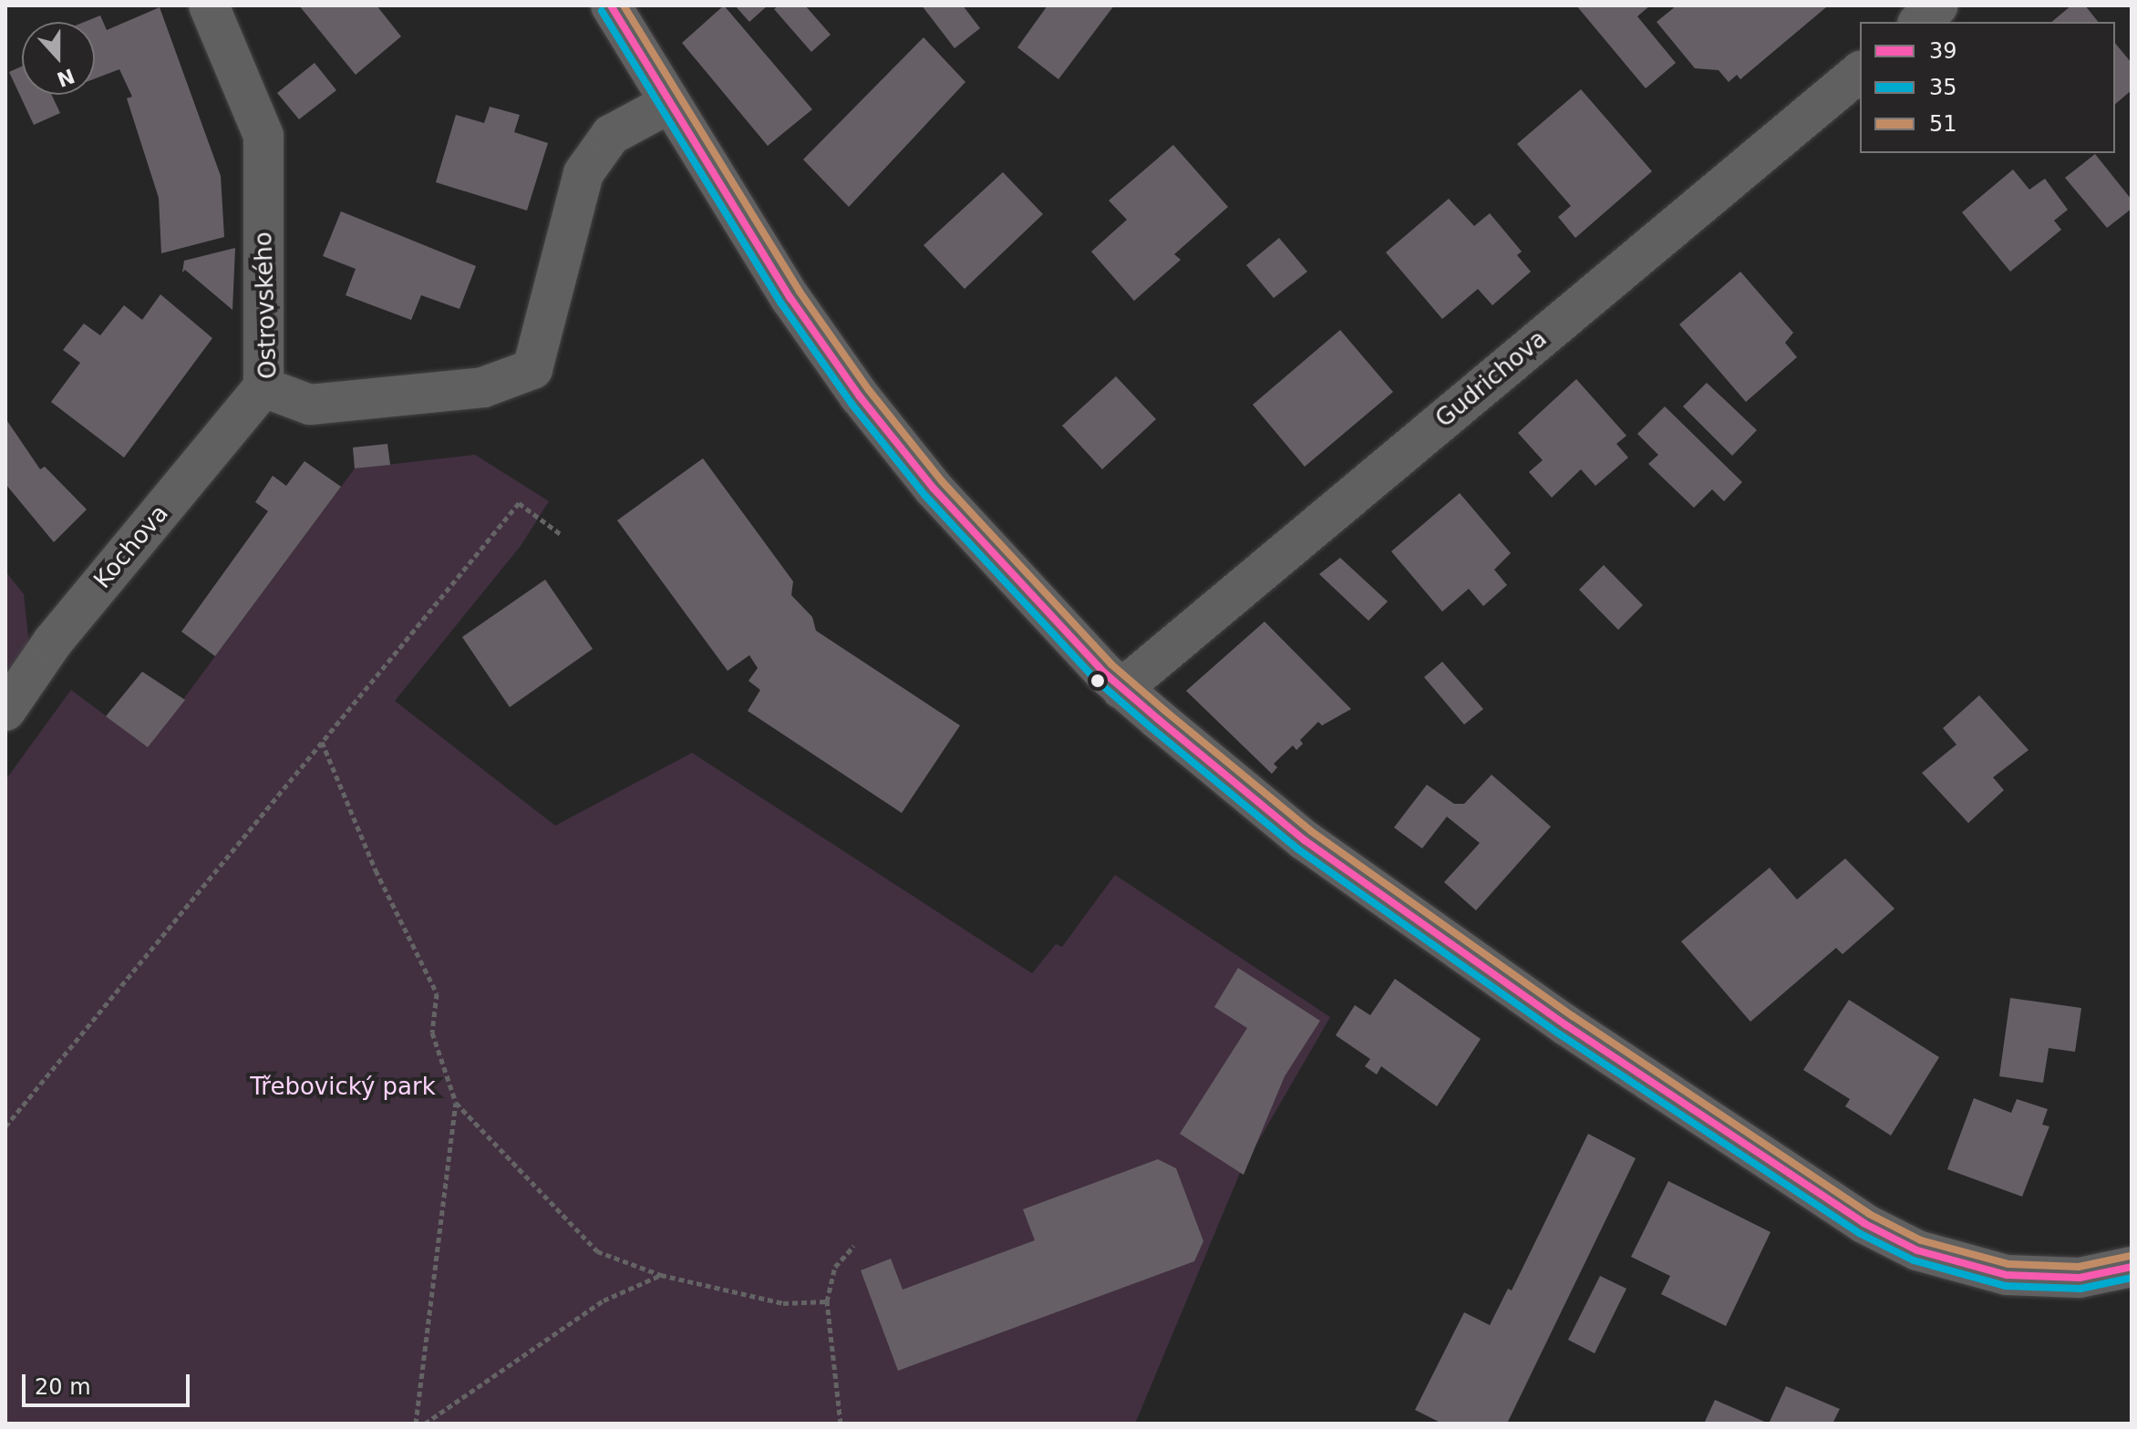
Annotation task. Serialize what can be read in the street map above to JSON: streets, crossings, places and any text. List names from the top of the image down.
{
  "streets": {
    "street": ["Ostrovského", "Gudrichova", "Kochova"]
  },
  "crossings": [
    ["Ostrovského", "Kochova"]
  ],
  "parks": ["Třebovický park"],
  "lines": ["transit line 39", "transit line 51", "transit line 35"],
  "legend": ["39", "35", "51"],
  "scale_bar": "20 m",
  "north": "bottom"
}
